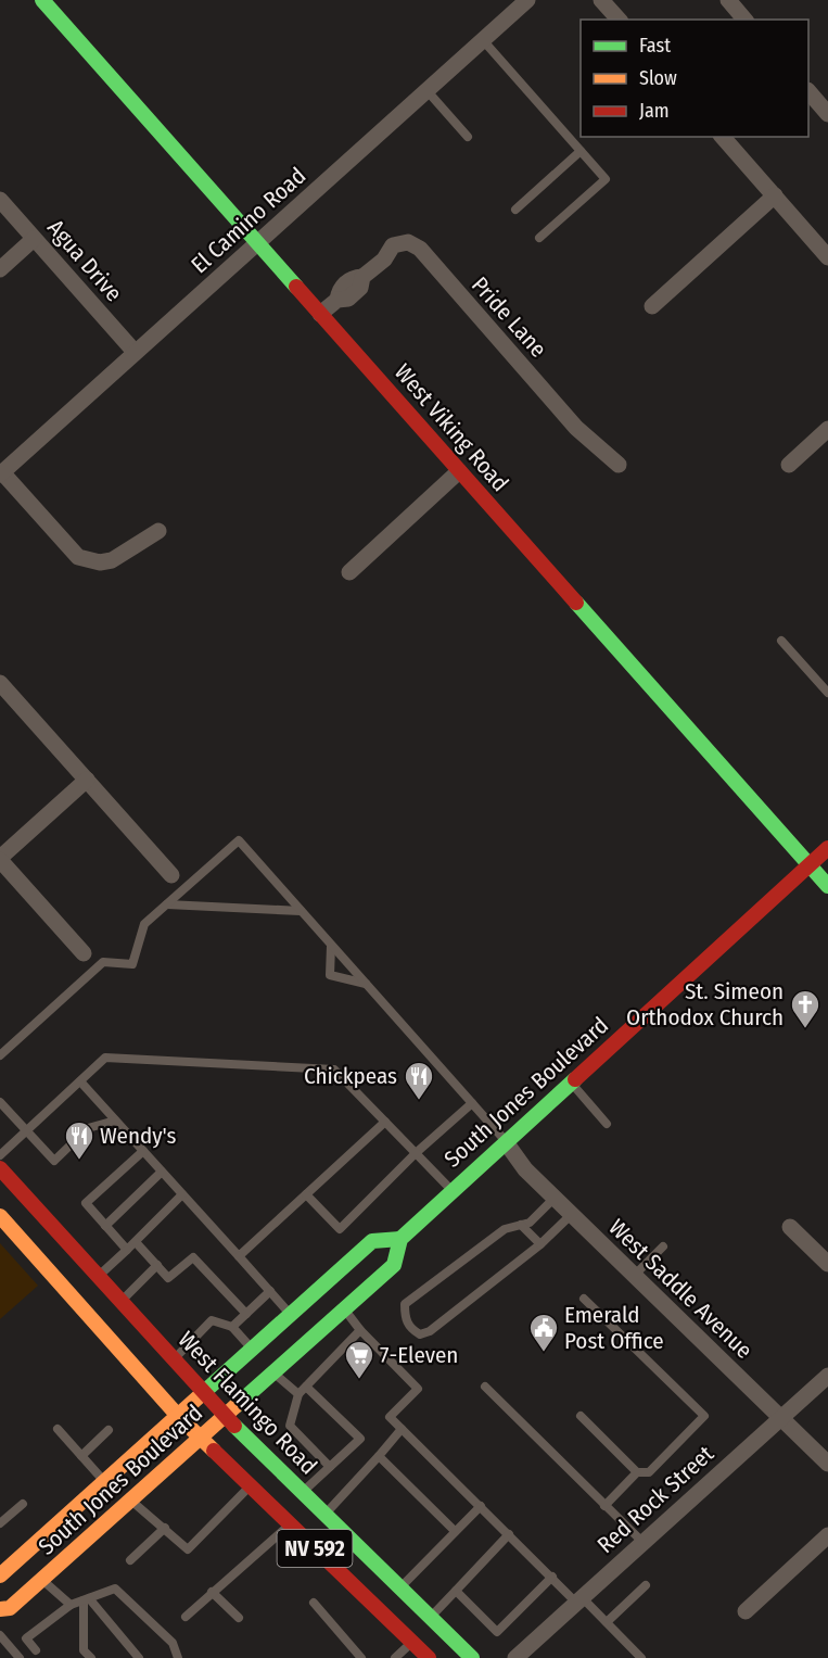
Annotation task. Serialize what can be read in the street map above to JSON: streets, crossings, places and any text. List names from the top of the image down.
{
  "streets": {
    "main road": [
      "West Viking Road",
      "South Jones Boulevard",
      "West Flamingo Road",
      "NV 592"
    ],
    "street": [
      "El Camino Road",
      "Agua Drive",
      "Pride Lane",
      "West Saddle Avenue",
      "Red Rock Street"
    ]
  },
  "crossings": [
    ["El Camino Road", "Agua Drive"],
    ["El Camino Road", "West Viking Road"],
    ["Pride Lane", "West Viking Road"],
    ["West Viking Road", "South Jones Boulevard"],
    ["South Jones Boulevard", "West Saddle Avenue"],
    ["South Jones Boulevard", "West Flamingo Road"],
    ["South Jones Boulevard", "NV 592"],
    ["West Saddle Avenue", "Red Rock Street"]
  ],
  "places": {
    "church": ["St. Simeon Orthodox Church"],
    "restaurant": ["Chickpeas", "Wendy's"],
    "public building": ["Emerald Post Office"],
    "supermarket": ["7-Eleven"]
  },
  "legend": ["Fast", "Slow", "Jam"]
}
